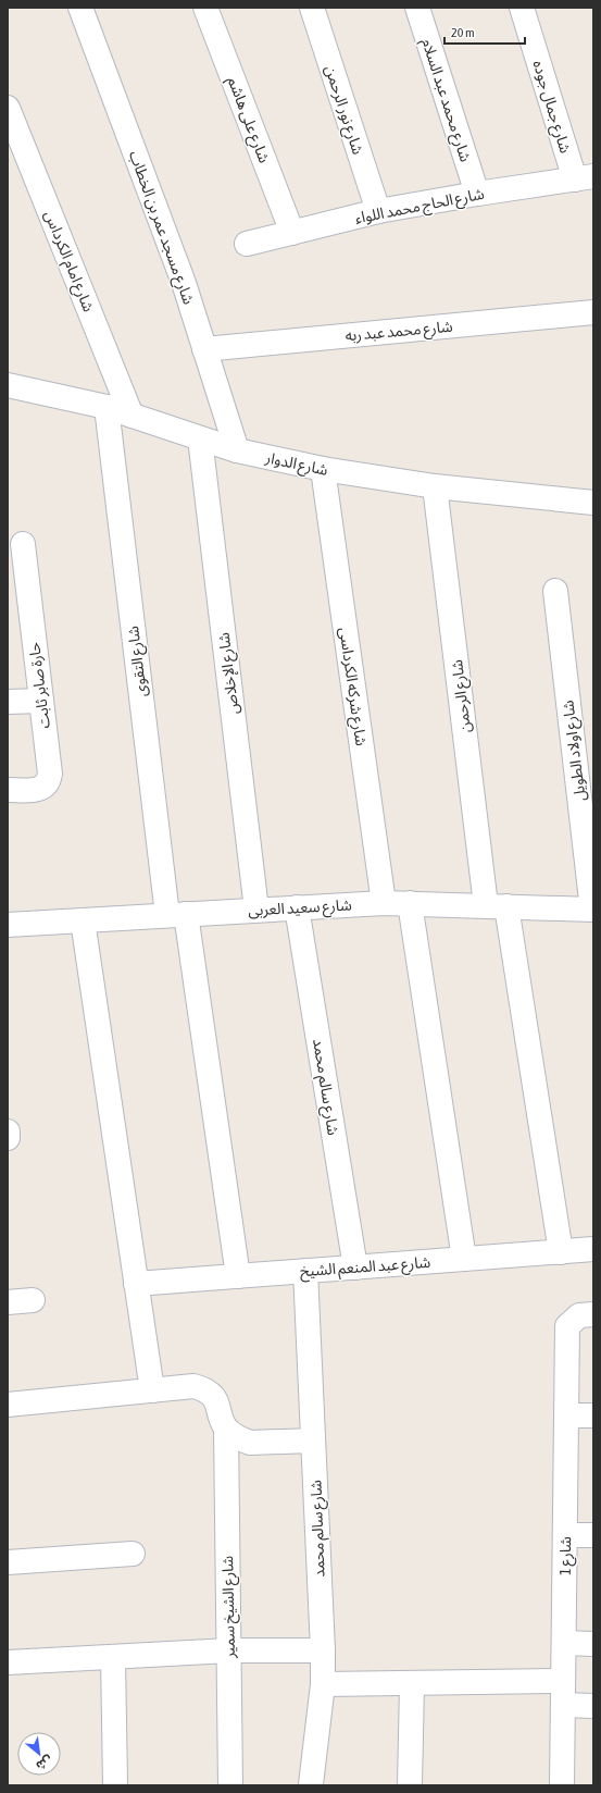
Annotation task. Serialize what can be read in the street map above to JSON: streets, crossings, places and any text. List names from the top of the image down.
{
  "streets": {
    "street": [
      "شارع محمد عبد السلام",
      "شارع جمال جوده",
      "شارع نور الرحمن",
      "شارع على هاشم",
      "شارع الحاج محمد اللواء",
      "شارع مسجد عمر بن الخطاب",
      "شارع امام الكرداس",
      "شارع محمد عبد ربه",
      "شارع الدوار",
      "شارع التقوى",
      "شارع الإخلاص",
      "حارة صابر ثابت",
      "شارع شركه الكرداسى",
      "شارع الرحمن",
      "شارع اولاد الطويل",
      "شارع سعيد العربى",
      "شارع سالم محمد",
      "شارع عبد المنعم الشيخ",
      "شارع 1",
      "شارع الشيخ سمير"
    ]
  },
  "crossings": [
    ["شارع محمد عبد السلام", "شارع الحاج محمد اللواء"],
    ["شارع جمال جوده", "شارع الحاج محمد اللواء"],
    ["شارع نور الرحمن", "شارع الحاج محمد اللواء"],
    ["شارع على هاشم", "شارع الحاج محمد اللواء"],
    ["شارع مسجد عمر بن الخطاب", "شارع محمد عبد ربه"],
    ["شارع مسجد عمر بن الخطاب", "شارع الدوار"],
    ["شارع امام الكرداس", "شارع الدوار"],
    ["شارع الدوار", "شارع التقوى"],
    ["شارع الدوار", "شارع الإخلاص"],
    ["شارع الدوار", "شارع شركه الكرداسى"],
    ["شارع الدوار", "شارع الرحمن"],
    ["شارع التقوى", "شارع سعيد العربى"],
    ["شارع التقوى", "شارع عبد المنعم الشيخ"],
    ["شارع الإخلاص", "شارع سعيد العربى"],
    ["شارع شركه الكرداسى", "شارع سعيد العربى"],
    ["شارع الرحمن", "شارع سعيد العربى"],
    ["شارع الرحمن", "شارع عبد المنعم الشيخ"],
    ["شارع اولاد الطويل", "شارع سعيد العربى"],
    ["شارع سعيد العربى", "شارع سالم محمد"],
    ["شارع سالم محمد", "شارع عبد المنعم الشيخ"]
  ],
  "scale_bar": "20 m",
  "north": "bottom right"
}
